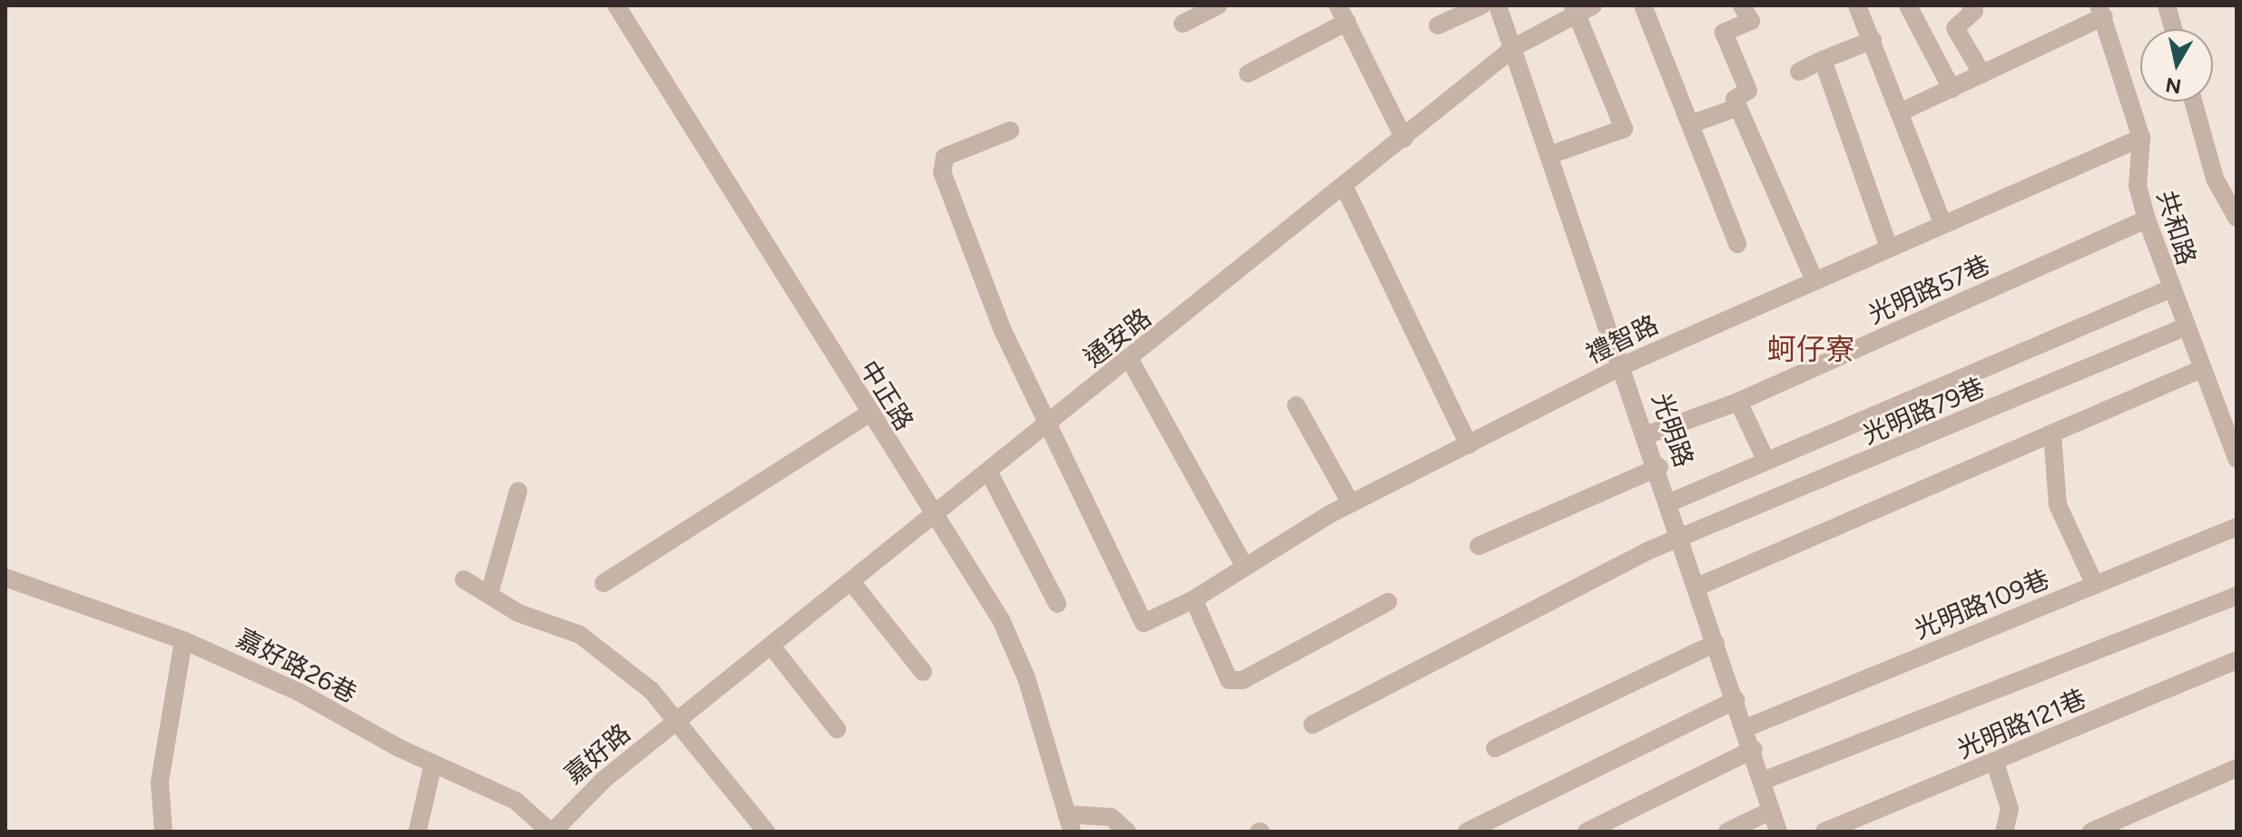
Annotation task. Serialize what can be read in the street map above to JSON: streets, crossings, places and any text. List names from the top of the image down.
{
  "streets": {
    "street": [
      "共和路",
      "光明路57巷",
      "通安路",
      "禮智路",
      "中正路",
      "光明路79巷",
      "光明路",
      "光明路109巷",
      "嘉好路26巷",
      "光明路121巷",
      "嘉好路"
    ]
  },
  "crossings": [
    ["共和路", "光明路57巷"],
    ["共和路", "禮智路"],
    ["共和路", "光明路79巷"],
    ["光明路57巷", "光明路"],
    ["通安路", "禮智路"],
    ["通安路", "中正路"],
    ["通安路", "光明路"],
    ["通安路", "嘉好路"],
    ["禮智路", "光明路"],
    ["光明路79巷", "光明路"],
    ["光明路", "光明路109巷"],
    ["嘉好路26巷", "嘉好路"]
  ],
  "districts": ["蚵仔寮"],
  "north": "bottom"
}
